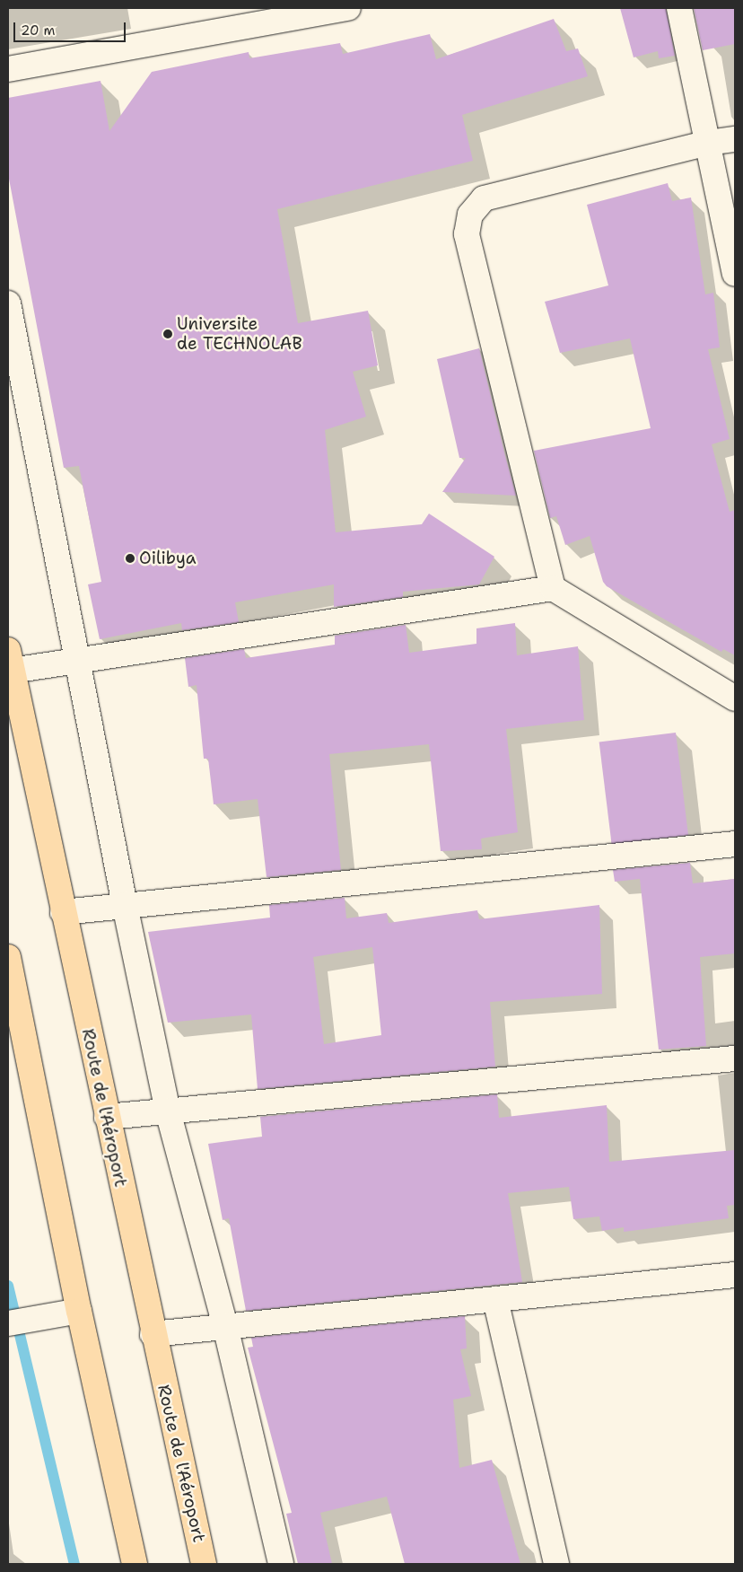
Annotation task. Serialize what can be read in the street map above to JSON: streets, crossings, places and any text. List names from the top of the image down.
{
  "streets": {
    "highway": ["Route de l'Aéroport"]
  },
  "places": ["Universite de TECHNOLAB", "Oilibya"],
  "scale_bar": "20 m"
}
